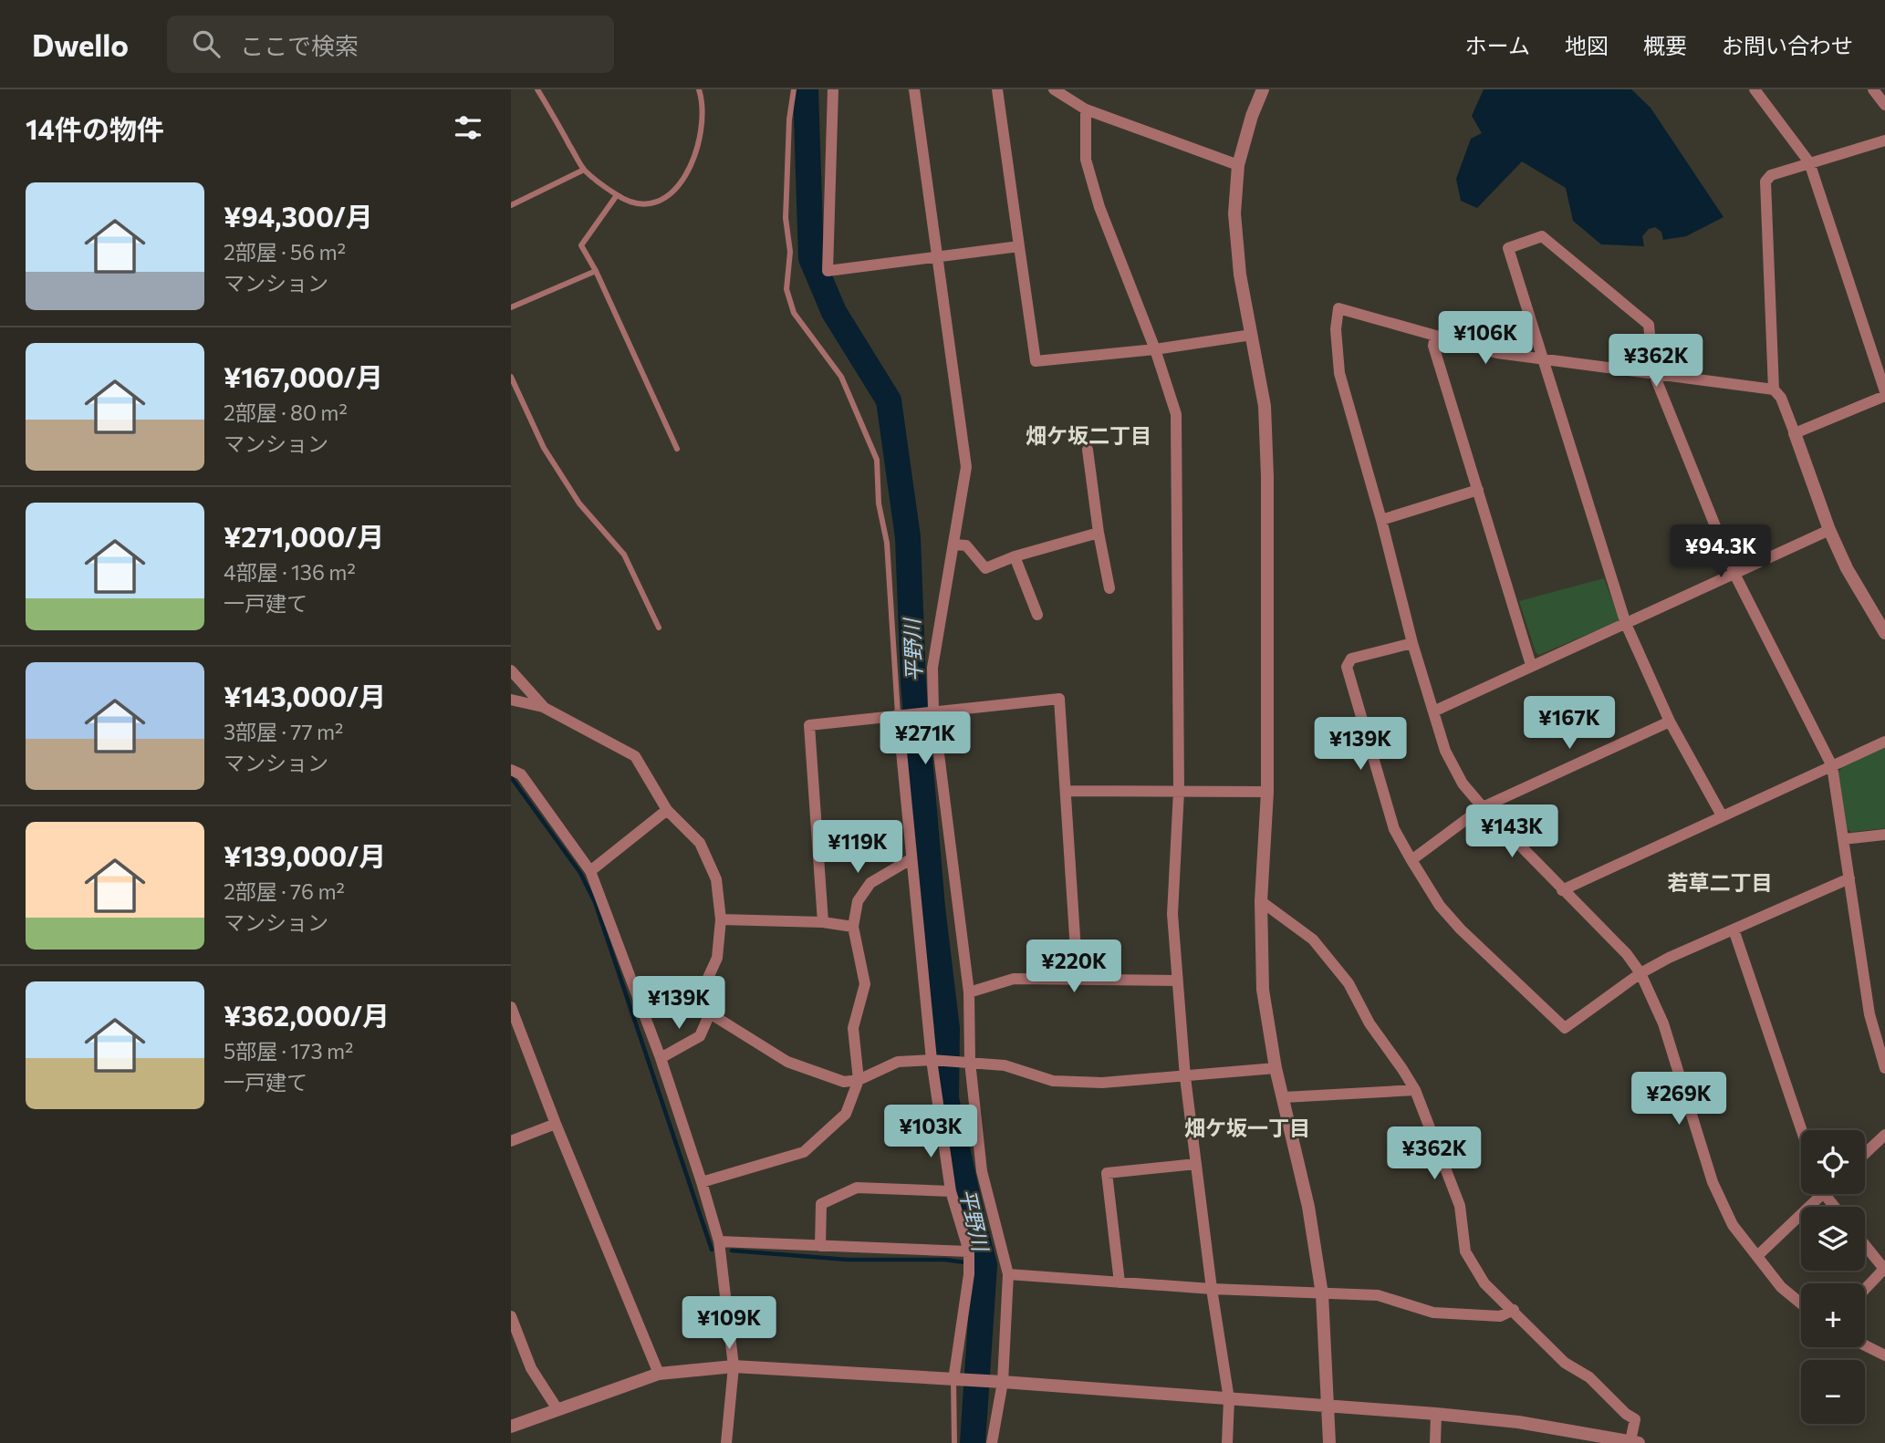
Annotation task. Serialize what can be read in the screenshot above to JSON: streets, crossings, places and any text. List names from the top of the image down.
{
  "districts": ["畑ケ坂二丁目", "若草二丁目", "畑ケ坂一丁目"],
  "water": ["平野川"],
  "page": {
    "header": "Dwello",
    "search": "ここで検索",
    "nav": [
      "ホーム",
      "地図",
      "概要",
      "お問い合わせ"
    ],
    "heading": "14件の物件",
    "list": [
      {
        "name": "¥94,300/月",
        "note": "2部屋 · 56 m² · マンション"
      },
      {
        "name": "¥167,000/月",
        "note": "2部屋 · 80 m² · マンション"
      },
      {
        "name": "¥271,000/月",
        "note": "4部屋 · 136 m² · 一戸建て"
      },
      {
        "name": "¥143,000/月",
        "note": "3部屋 · 77 m² · マンション"
      },
      {
        "name": "¥139,000/月",
        "note": "2部屋 · 76 m² · マンション"
      },
      {
        "name": "¥362,000/月",
        "note": "5部屋 · 173 m² · 一戸建て"
      }
    ],
    "price": [
      "¥106K",
      "¥362K",
      "¥94.3K",
      "¥167K",
      "¥271K",
      "¥139K",
      "¥143K",
      "¥119K",
      "¥220K",
      "¥139K",
      "¥269K",
      "¥103K",
      "¥362K",
      "¥109K"
    ],
    "map_buttons": ["+", "−"]
  }
}
